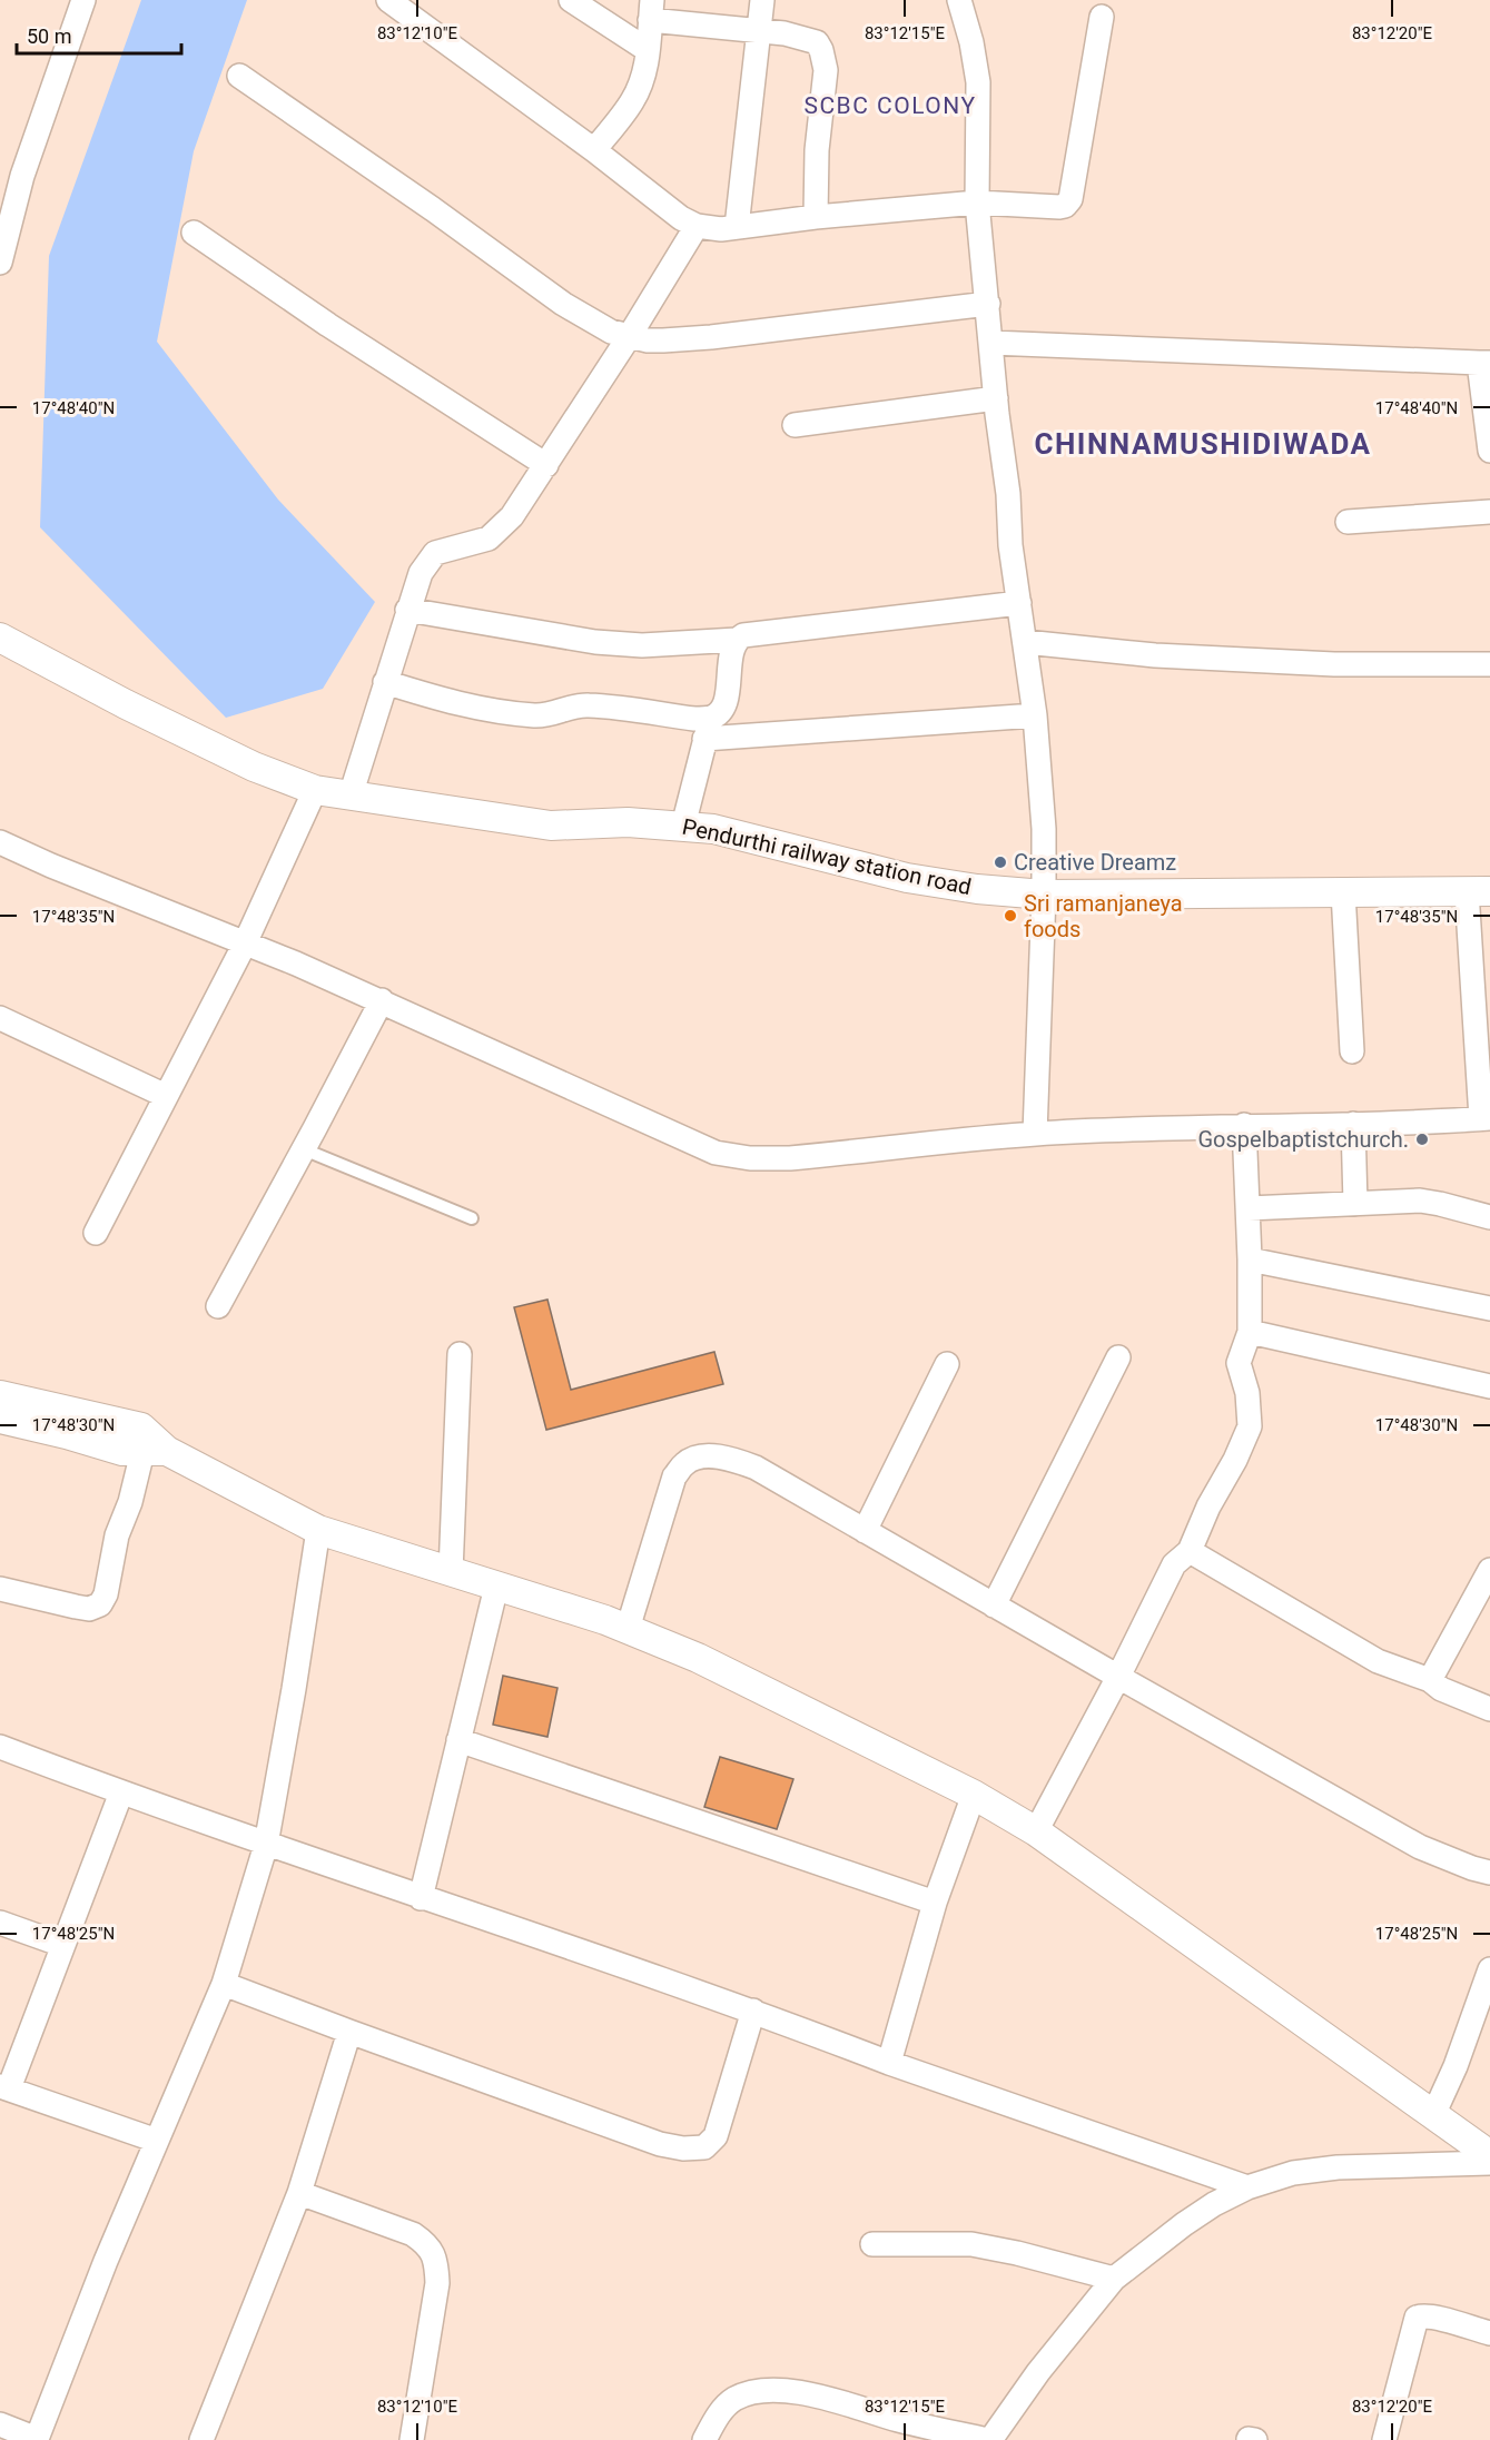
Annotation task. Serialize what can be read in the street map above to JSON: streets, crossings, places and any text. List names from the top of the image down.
{
  "streets": {
    "street": ["Pendurthi railway station road"]
  },
  "districts": ["SCBC COLONY", "CHINNAMUSHIDIWADA"],
  "places": ["Creative Dreamz", "Sri ramanjaneya foods", "Gospelbaptistchurch."],
  "scale_bar": "50 m",
  "coordinates": [
    "83°12'10\"E",
    "83°12'15\"E",
    "83°12'20\"E",
    "17°48'40\"N",
    "17°48'35\"N",
    "17°48'30\"N",
    "17°48'25\"N"
  ]
}
